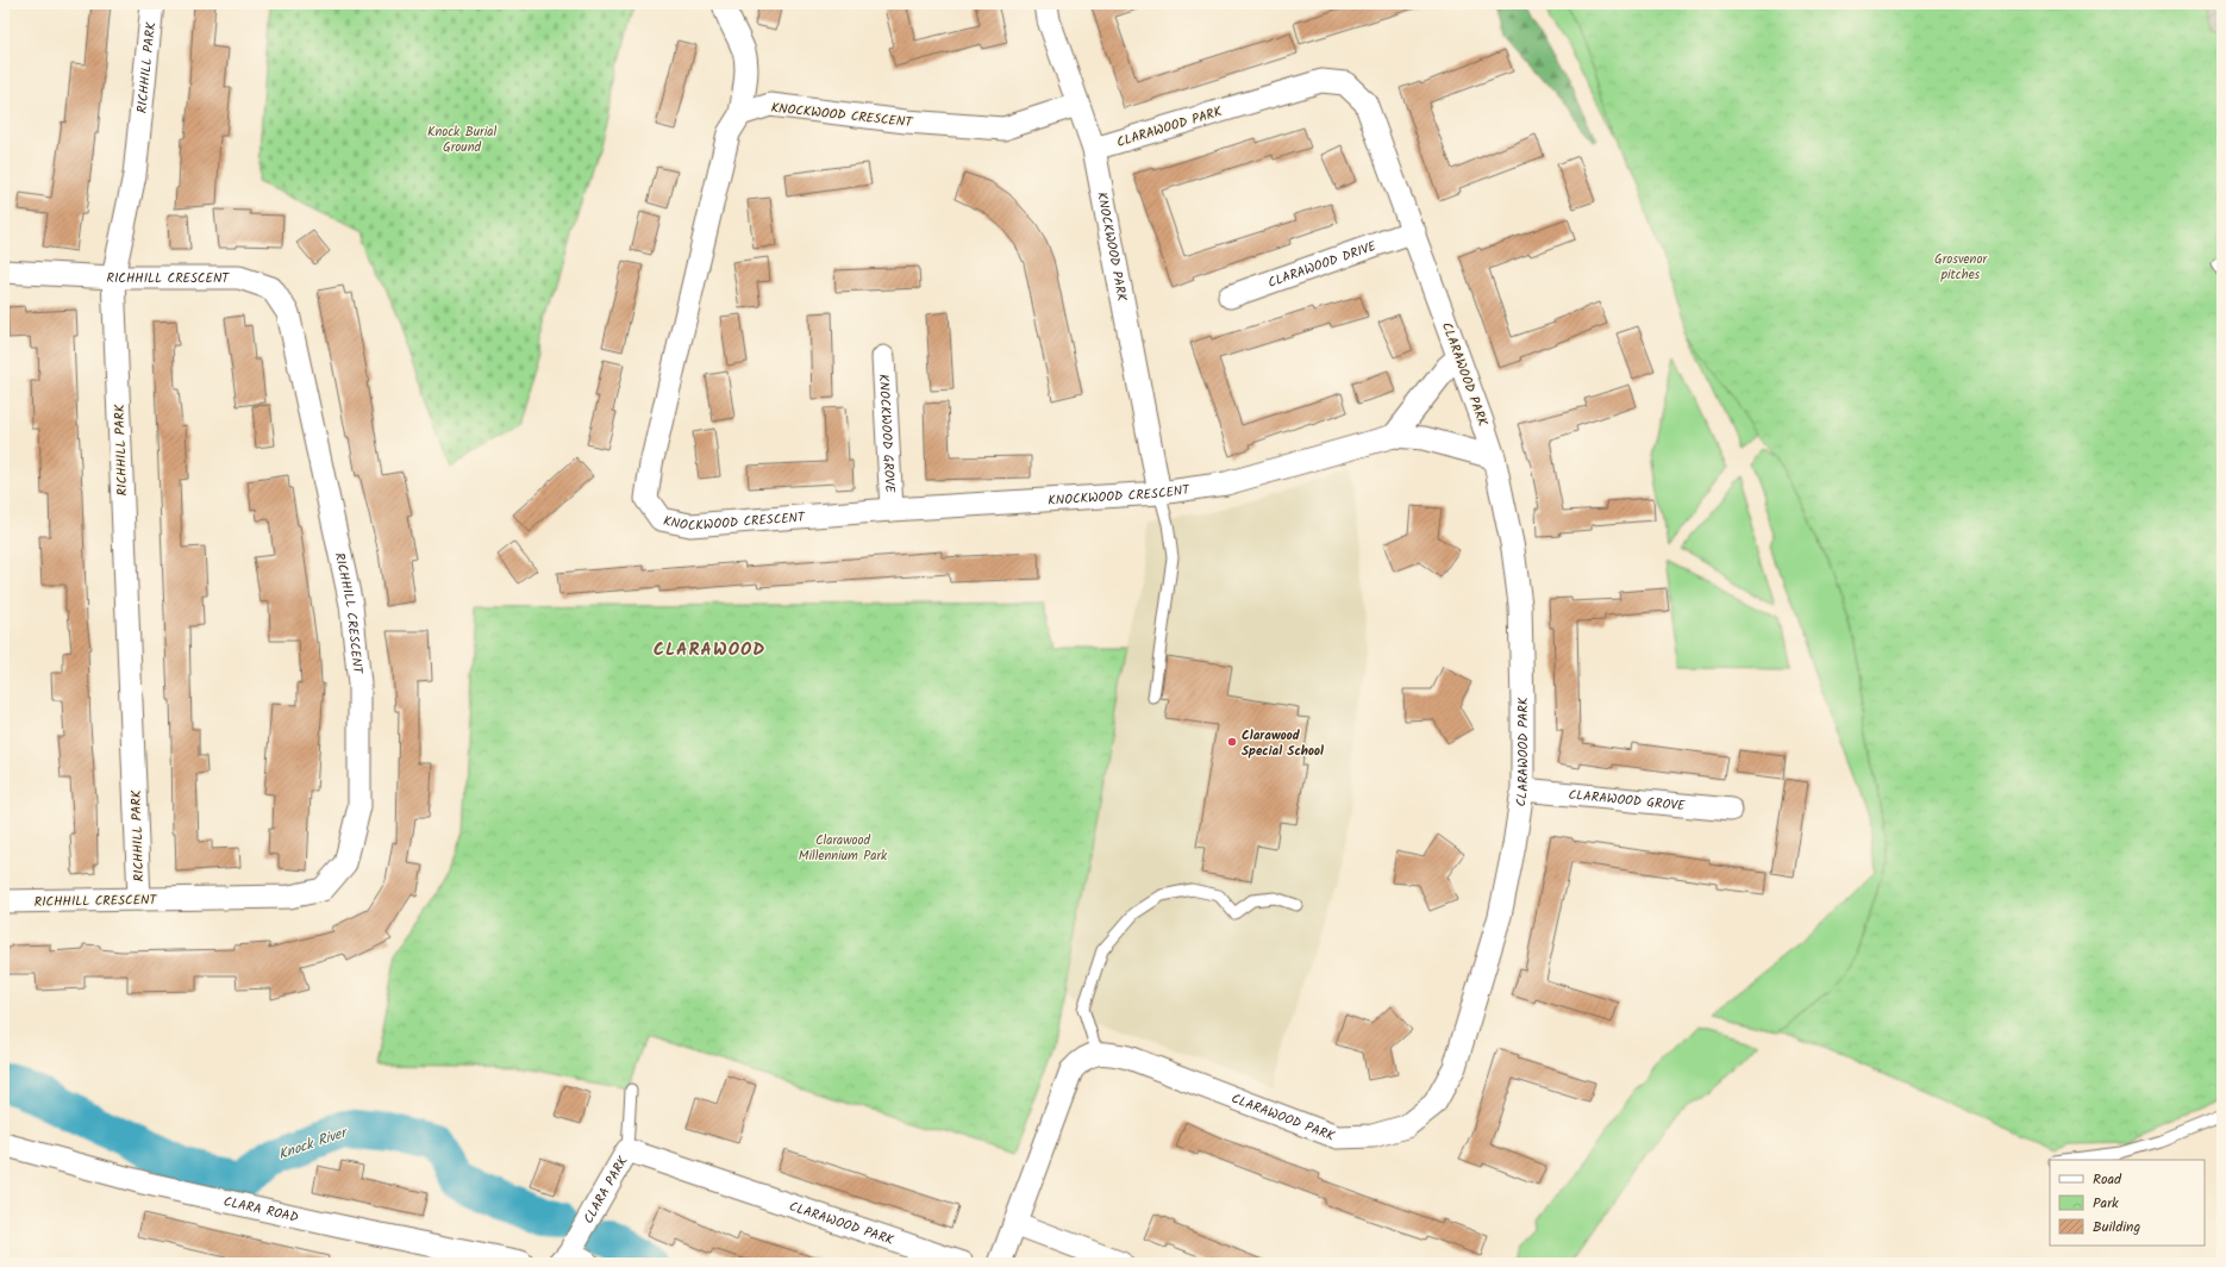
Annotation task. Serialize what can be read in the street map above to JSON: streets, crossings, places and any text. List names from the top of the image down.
{
  "streets": {
    "street": [
      "RICHHILL PARK",
      "KNOCKWOOD CRESCENT",
      "CLARAWOOD PARK",
      "KNOCKWOOD PARK",
      "CLARAWOOD DRIVE",
      "RICHHILL CRESCENT",
      "KNOCKWOOD GROVE",
      "CLARAWOOD GROVE",
      "CLARA PARK",
      "CLARA ROAD"
    ]
  },
  "crossings": [
    ["RICHHILL PARK", "RICHHILL CRESCENT"],
    ["KNOCKWOOD CRESCENT", "CLARAWOOD PARK"],
    ["KNOCKWOOD CRESCENT", "KNOCKWOOD PARK"],
    ["KNOCKWOOD CRESCENT", "KNOCKWOOD GROVE"],
    ["CLARAWOOD PARK", "KNOCKWOOD PARK"],
    ["CLARAWOOD PARK", "CLARAWOOD DRIVE"],
    ["CLARAWOOD PARK", "CLARAWOOD GROVE"],
    ["CLARAWOOD PARK", "CLARA PARK"]
  ],
  "districts": ["CLARAWOOD"],
  "water": ["Knock River"],
  "parks": ["Knock Burial Ground", "Grosvenor pitches", "Clarawood Millennium Park"],
  "places": ["Clarawood Special School"],
  "legend": ["Road", "Park", "Building"]
}
